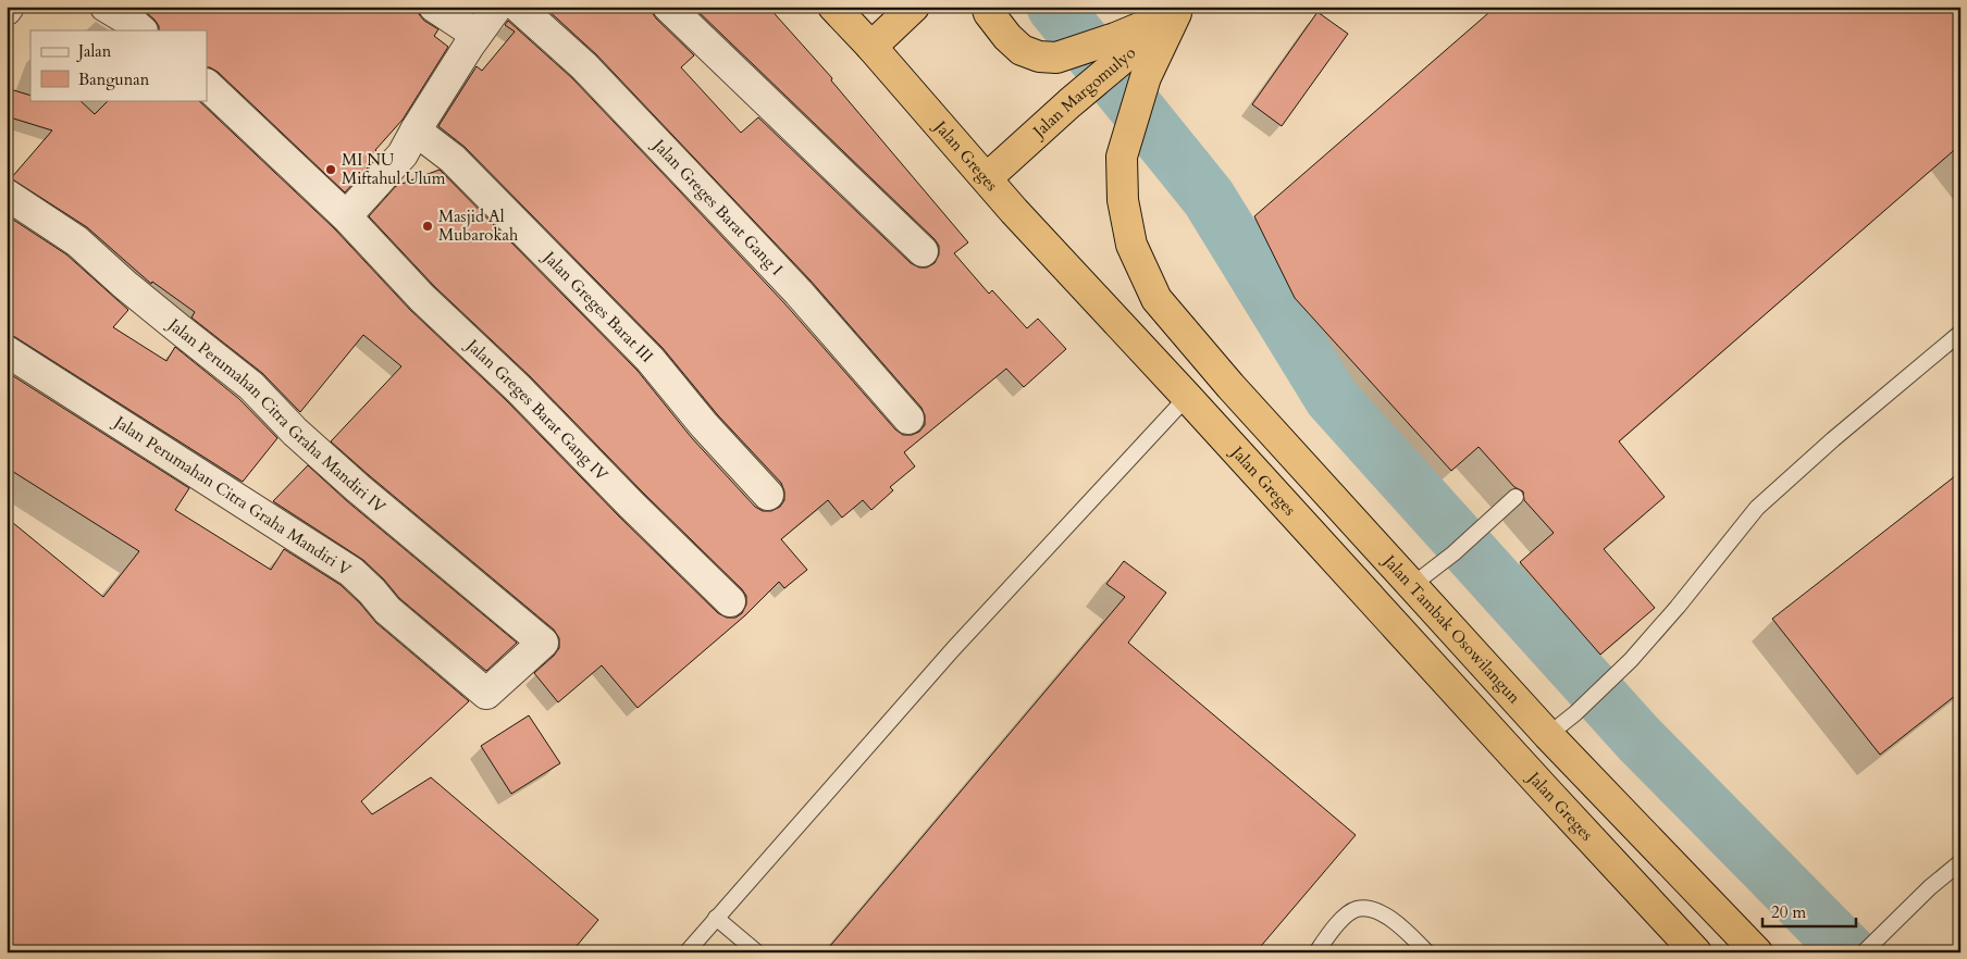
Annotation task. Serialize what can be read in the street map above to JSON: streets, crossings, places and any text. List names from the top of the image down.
{
  "streets": {
    "highway": ["Jalan Margomulyo", "Jalan Greges", "Jalan Tambak Osowilangun"],
    "street": [
      "Jalan Greges Barat Gang I",
      "Jalan Greges Barat III",
      "Jalan Greges Barat Gang IV",
      "Jalan Perumahan Citra Graha Mandiri IV",
      "Jalan Perumahan Citra Graha Mandiri V"
    ]
  },
  "crossings": [
    ["Jalan Margomulyo", "Jalan Greges"],
    ["Jalan Perumahan Citra Graha Mandiri IV", "Jalan Perumahan Citra Graha Mandiri V"]
  ],
  "places": ["MI NU Miftahul Ulum", "Masjid Al Mubarokah"],
  "legend": ["Jalan", "Bangunan"],
  "scale_bar": "20 m"
}
